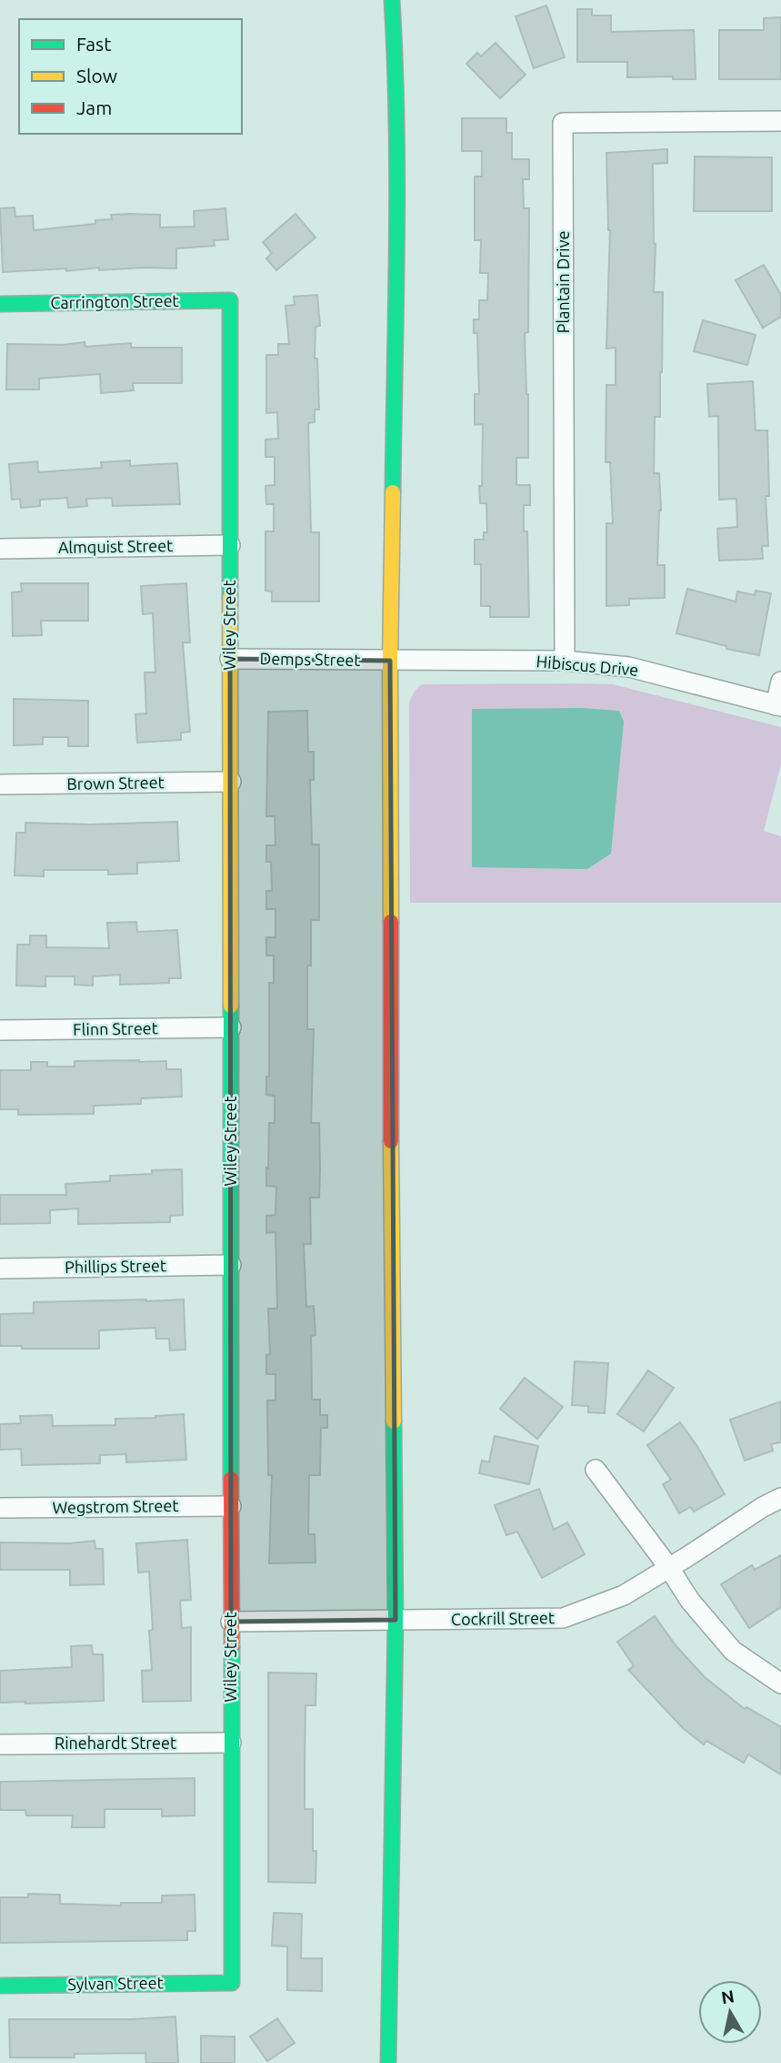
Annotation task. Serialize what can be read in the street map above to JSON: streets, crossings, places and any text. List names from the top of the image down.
{
  "streets": {
    "street": [
      "Plantain Drive",
      "Carrington Street",
      "Almquist Street",
      "Wiley Street",
      "Demps Street",
      "Hibiscus Drive",
      "Brown Street",
      "Flinn Street",
      "Phillips Street",
      "Wegstrom Street",
      "Cockrill Street",
      "Rinehardt Street",
      "Sylvan Street"
    ]
  },
  "crossings": [
    ["Plantain Drive", "Hibiscus Drive"],
    ["Carrington Street", "Wiley Street"],
    ["Almquist Street", "Wiley Street"],
    ["Wiley Street", "Demps Street"],
    ["Wiley Street", "Brown Street"],
    ["Wiley Street", "Flinn Street"],
    ["Wiley Street", "Phillips Street"],
    ["Wiley Street", "Wegstrom Street"],
    ["Wiley Street", "Cockrill Street"],
    ["Wiley Street", "Rinehardt Street"],
    ["Wiley Street", "Sylvan Street"],
    ["Demps Street", "Hibiscus Drive"]
  ],
  "legend": ["Fast", "Slow", "Jam"],
  "north": "top"
}
